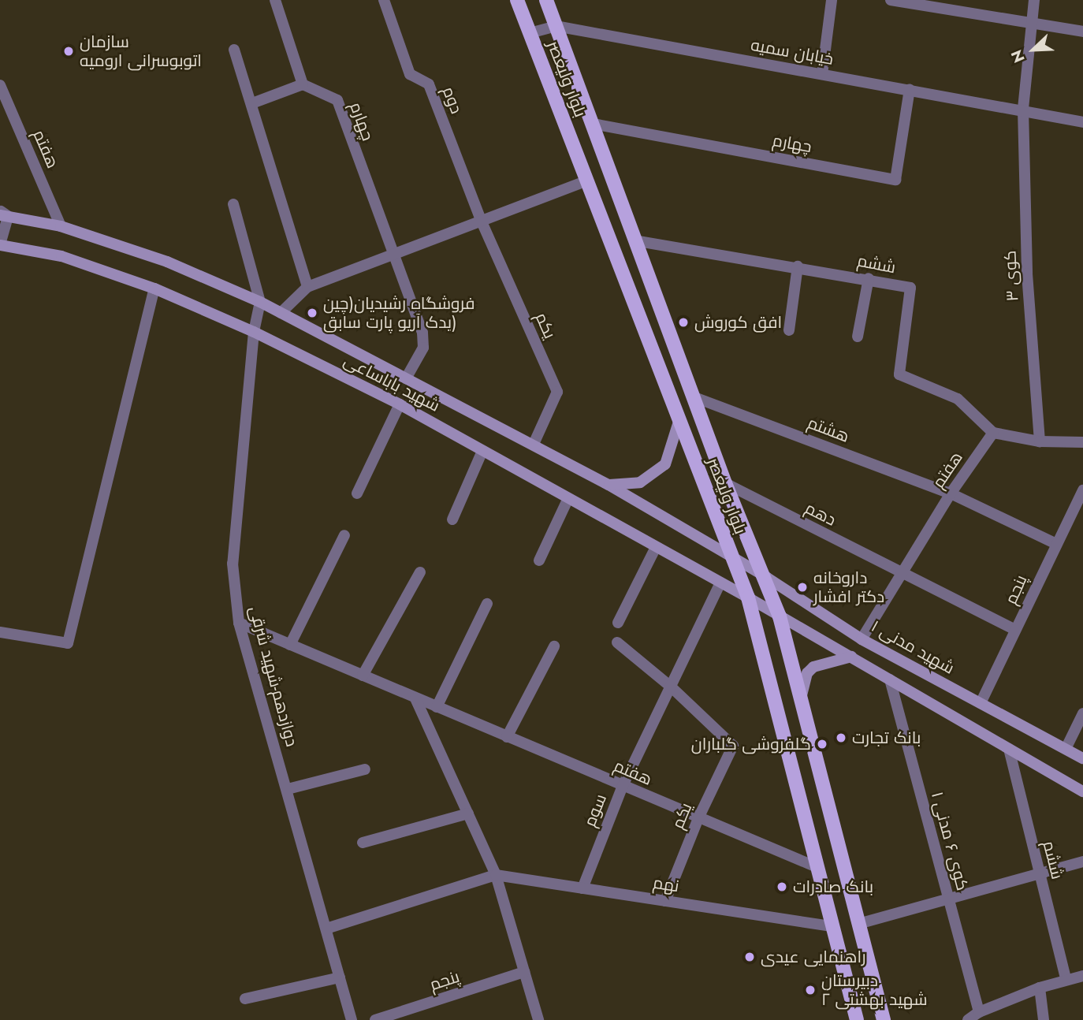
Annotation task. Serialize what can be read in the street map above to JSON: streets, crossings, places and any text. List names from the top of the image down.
{
  "streets": {
    "main road": ["بلوار ولیعصر", "شهید باباساعی", "شهید مدنی ۱"],
    "street": [
      "خیابان سمیه",
      "دوم",
      "چهارم",
      "هفتم",
      "ششم",
      "کوی ۳",
      "یکم",
      "هشتم",
      "دهم",
      "پنجم",
      "دوازدهم-شهید شرقی",
      "سوم",
      "کوی ۶ مدنی ۱",
      "نهم"
    ]
  },
  "crossings": [
    ["خیابان سمیه", "بلوار ولیعصر"],
    ["خیابان سمیه", "چهارم"],
    ["خیابان سمیه", "کوی ۳"],
    ["بلوار ولیعصر", "چهارم"],
    ["بلوار ولیعصر", "هفتم"],
    ["بلوار ولیعصر", "ششم"],
    ["بلوار ولیعصر", "شهید باباساعی"],
    ["بلوار ولیعصر", "هشتم"],
    ["بلوار ولیعصر", "دهم"],
    ["بلوار ولیعصر", "شهید مدنی ۱"],
    ["بلوار ولیعصر", "نهم"],
    ["دوم", "یکم"],
    ["هفتم", "ششم"],
    ["هفتم", "یکم"],
    ["هفتم", "شهید باباساعی"],
    ["هفتم", "هشتم"],
    ["هفتم", "دهم"],
    ["هفتم", "شهید مدنی ۱"],
    ["هفتم", "دوازدهم-شهید شرقی"],
    ["هفتم", "سوم"],
    ["یکم", "شهید باباساعی"],
    ["یکم", "سوم"],
    ["یکم", "نهم"],
    ["شهید باباساعی", "شهید مدنی ۱"],
    ["شهید باباساعی", "دوازدهم-شهید شرقی"],
    ["شهید باباساعی", "سوم"],
    ["هشتم", "پنجم"],
    ["دهم", "پنجم"],
    ["پنجم", "شهید مدنی ۱"],
    ["سوم", "نهم"]
  ],
  "places": [
    "سازمان اتوبوسرانی ارومیه",
    "فروشگاه رشیدیان(چین یدک آریو پارت سابق)",
    "افق کوروش",
    "داروخانه دکتر افشار",
    "بانک تجارت",
    "گلفروشی گلباران",
    "بانک صادرات",
    "راهنمایی عیدی",
    "دبیرستان شهید بهشتی ۲"
  ],
  "north": "bottom left"
}
